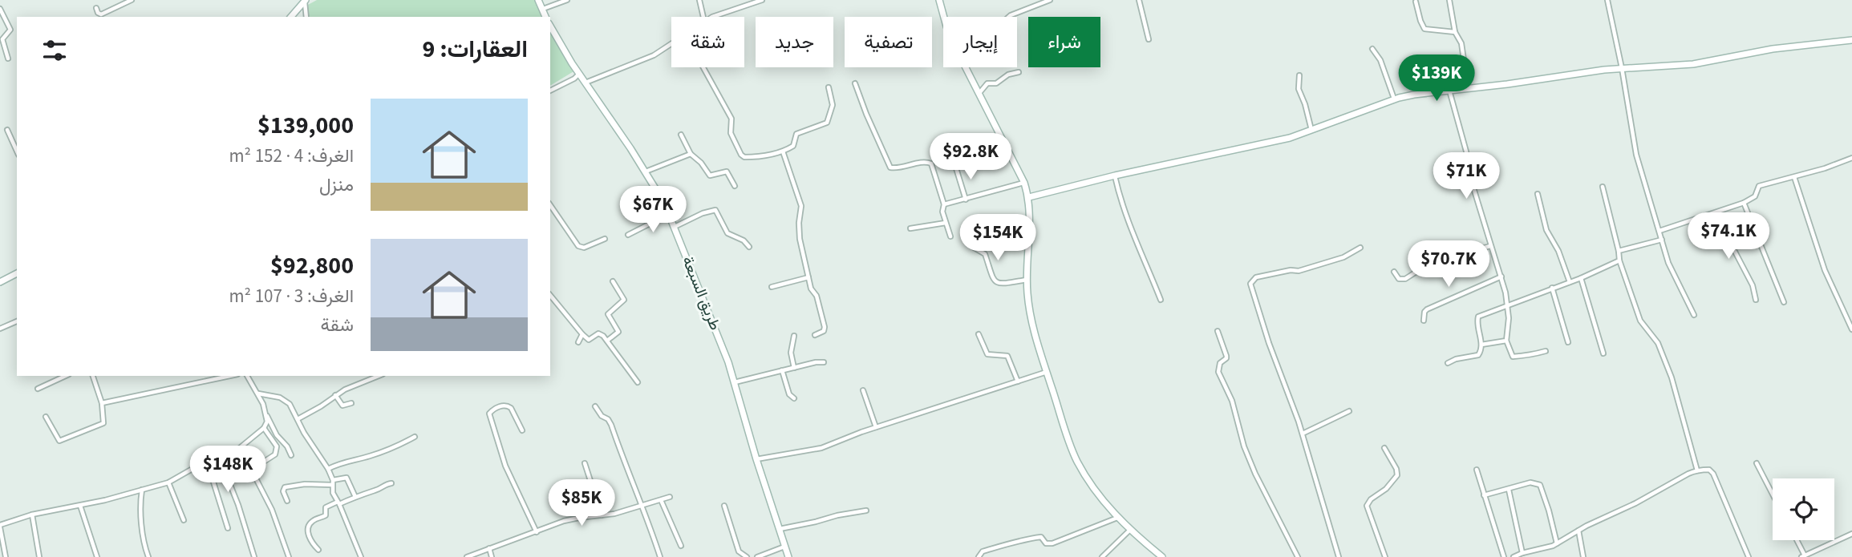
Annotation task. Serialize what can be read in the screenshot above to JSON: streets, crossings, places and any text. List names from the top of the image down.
{
  "streets": {
    "street": ["طريق السبعة"]
  },
  "page": {
    "chip": [
      "شراء",
      "إيجار",
      "تصفية",
      "جديد",
      "شقة"
    ],
    "heading": "العقارات: 9",
    "price": [
      "$139K",
      "$92.8K",
      "$71K",
      "$67K",
      "$74.1K",
      "$154K",
      "$70.7K",
      "$148K",
      "$85K"
    ],
    "list": [
      {
        "name": "$139,000",
        "note": "الغرف: 4 · 152 m² · منزل"
      },
      {
        "name": "$92,800",
        "note": "الغرف: 3 · 107 m² · شقة"
      }
    ]
  }
}
